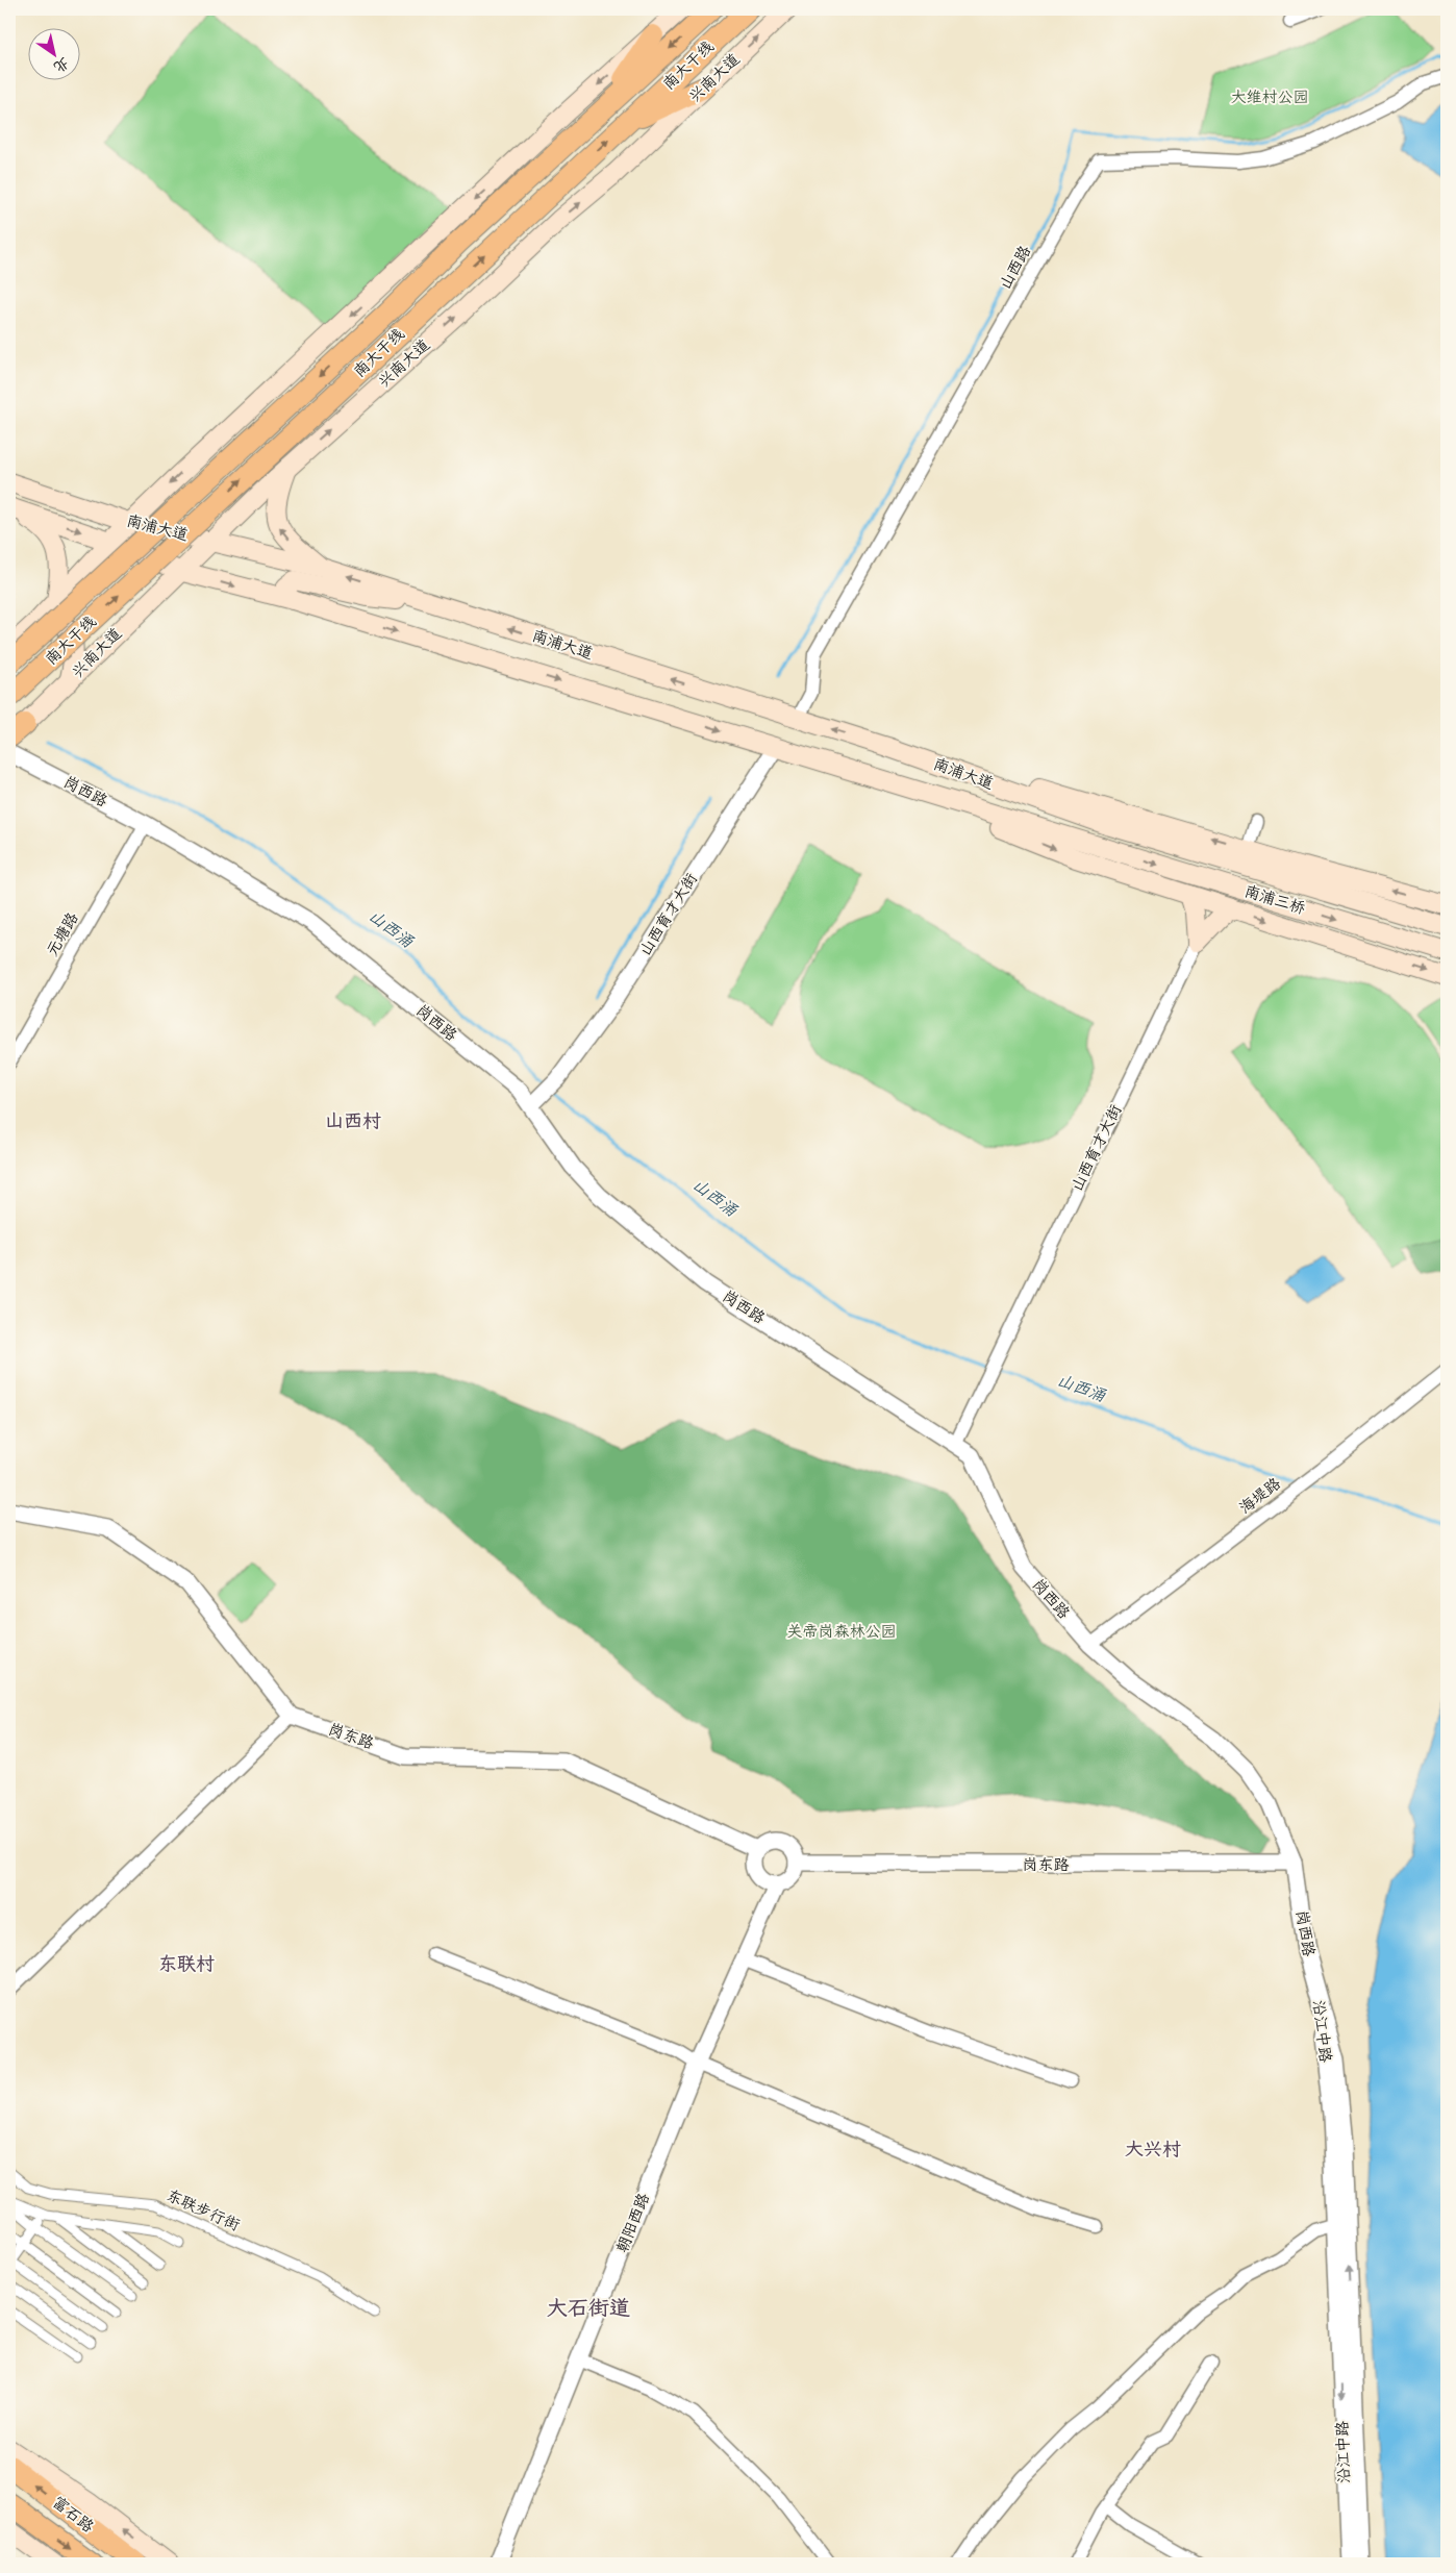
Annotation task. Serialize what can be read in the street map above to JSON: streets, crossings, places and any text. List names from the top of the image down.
{
  "streets": {
    "highway": ["南大干线", "富石路"],
    "main road": ["兴南大道", "南浦大道", "南浦三桥"],
    "street": [
      "山西路",
      "岗西路",
      "山西育才大街",
      "元塘路",
      "海堤路",
      "岗东路",
      "沿江中路",
      "东联步行街",
      "朝阳西路"
    ]
  },
  "crossings": [
    ["兴南大道", "南浦大道"],
    ["兴南大道", "岗西路"],
    ["山西路", "南浦大道"],
    ["南浦大道", "南浦三桥"],
    ["南浦大道", "山西育才大街"],
    ["岗西路", "山西育才大街"],
    ["岗西路", "元塘路"],
    ["岗西路", "海堤路"],
    ["岗西路", "岗东路"],
    ["岗西路", "沿江中路"],
    ["岗东路", "朝阳西路"]
  ],
  "districts": [
    "山西村",
    "东联村",
    "大兴村",
    "大石街道"
  ],
  "water": ["山西涌"],
  "parks": ["大维村公园", "关帝岗森林公园"],
  "north": "bottom right"
}
